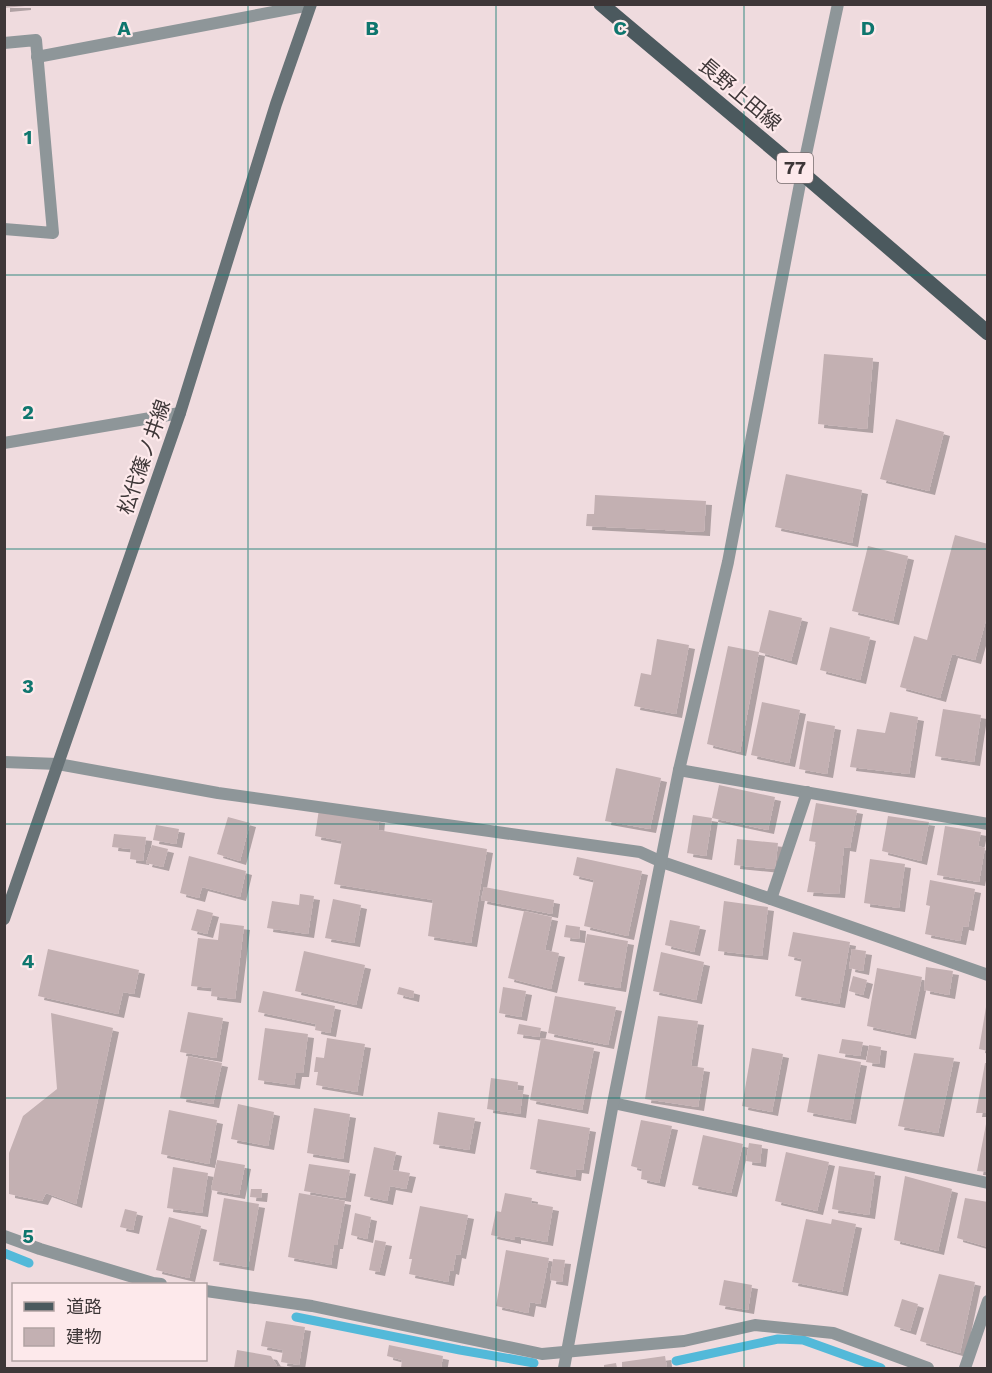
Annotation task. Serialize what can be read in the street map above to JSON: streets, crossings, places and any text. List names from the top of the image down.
{
  "streets": {
    "main road": ["長野上田線", "77", "松代篠ノ井線"]
  },
  "legend": ["道路", "建物"],
  "grid": {
    "columns": [
      "A",
      "B",
      "C",
      "D"
    ],
    "rows": [
      "1",
      "2",
      "3",
      "4",
      "5"
    ]
  }
}
